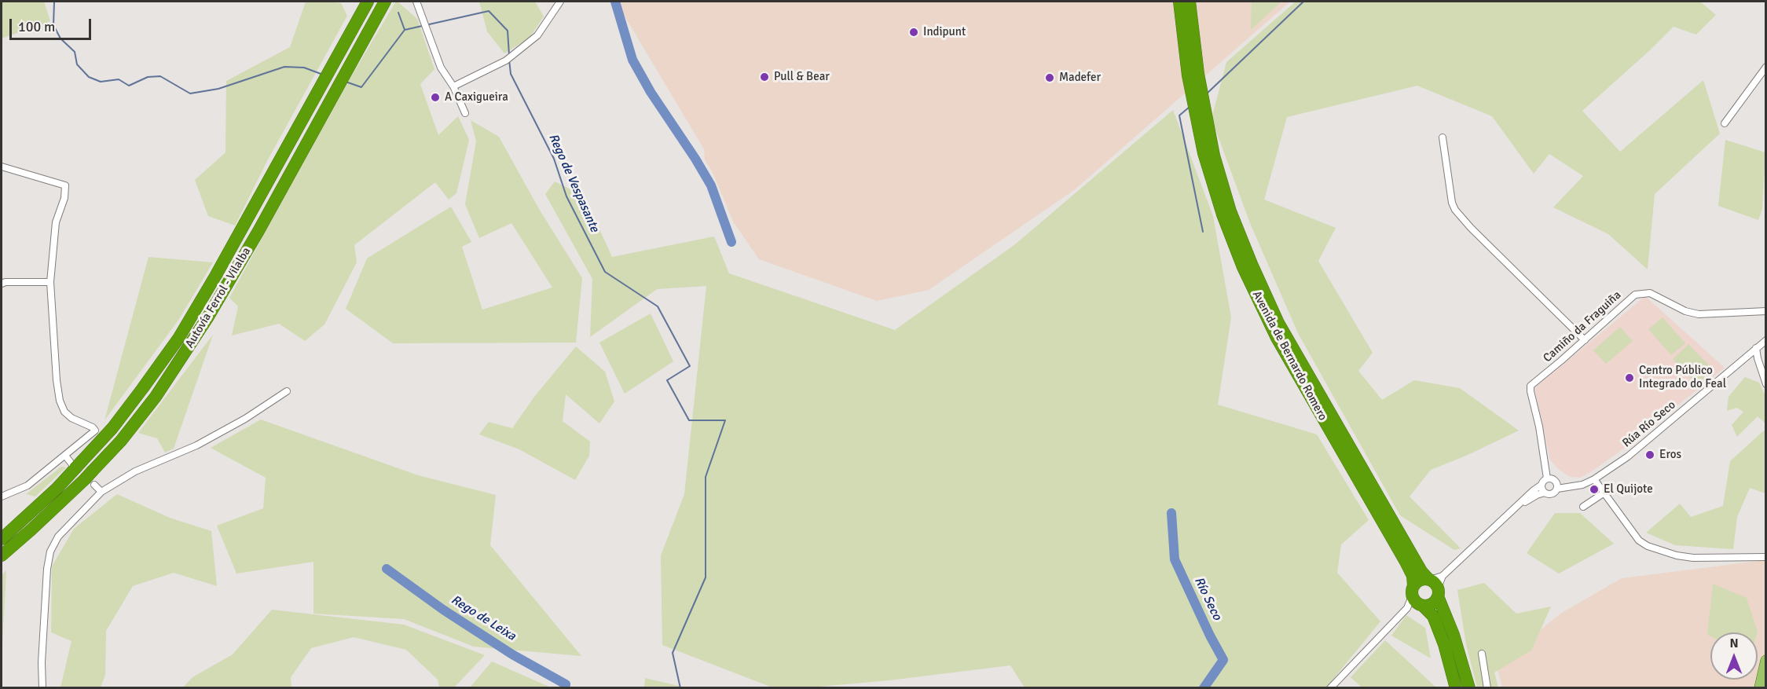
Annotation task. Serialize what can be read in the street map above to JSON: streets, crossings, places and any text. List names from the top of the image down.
{
  "streets": {
    "highway": ["Autovía Ferrol - Vilalba", "Avenida de Bernardo Romero"],
    "street": ["Camiño da Fraguiña", "Rúa Río Seco"]
  },
  "crossings": [
    ["Camiño da Fraguiña", "Rúa Río Seco"]
  ],
  "water": ["Rego de Vespasante", "Río Seco", "Rego de Leixa"],
  "places": [
    "Indipunt",
    "Pull & Bear",
    "Madefer",
    "A Caxigueira",
    "Centro Público Integrado do Feal",
    "Eros",
    "El Quijote"
  ],
  "scale_bar": "100 m",
  "north": "top"
}
